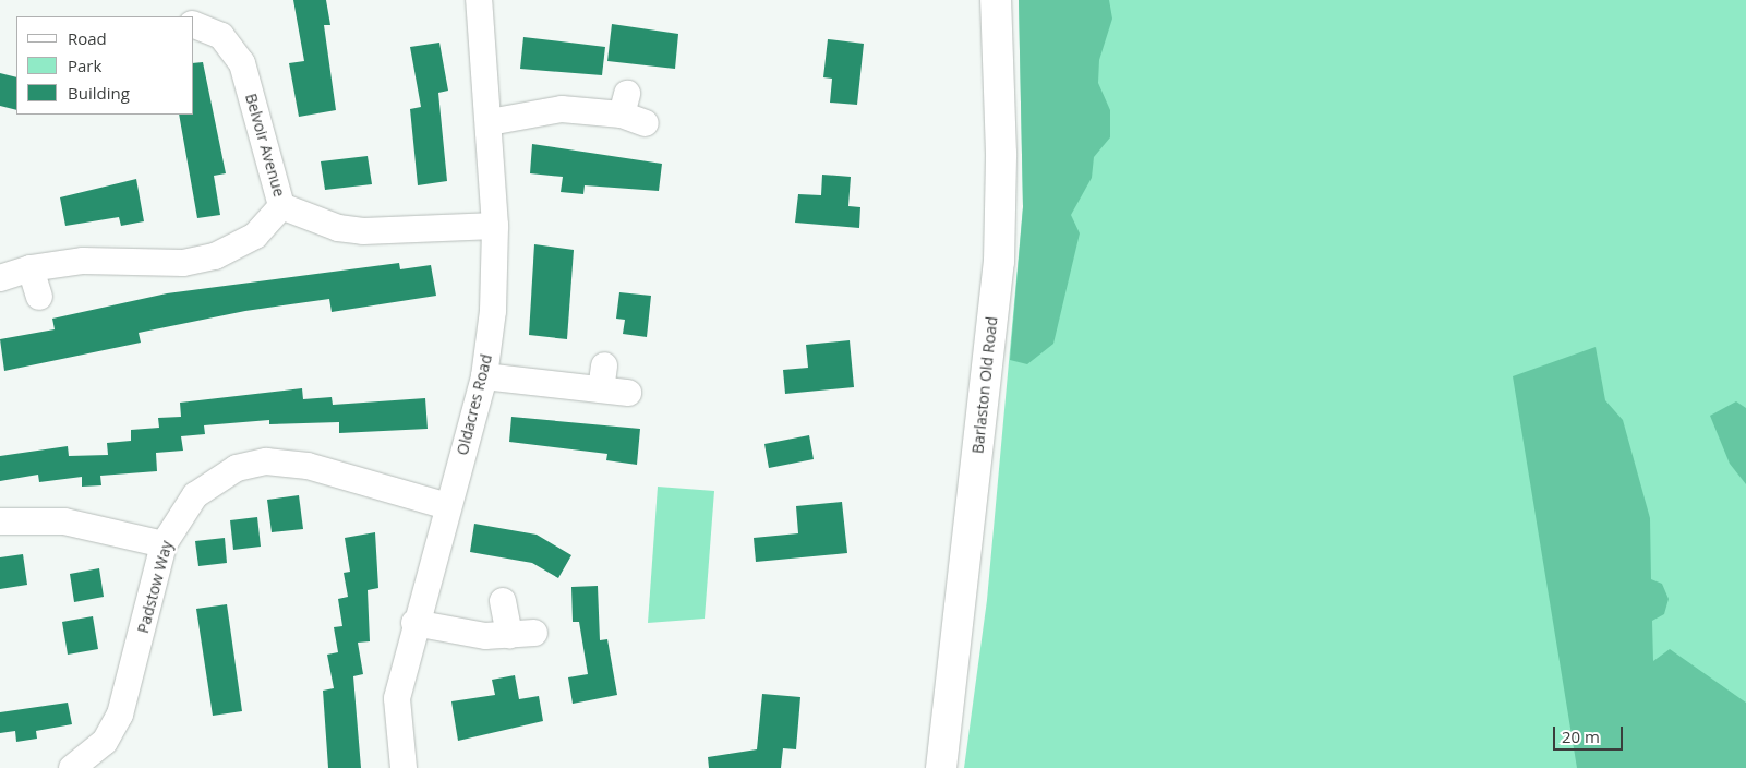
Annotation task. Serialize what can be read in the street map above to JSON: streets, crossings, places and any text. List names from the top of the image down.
{
  "streets": {
    "street": [
      "Belvoir Avenue",
      "Barlaston Old Road",
      "Oldacres Road",
      "Padstow Way"
    ]
  },
  "crossings": [
    ["Belvoir Avenue", "Oldacres Road"],
    ["Oldacres Road", "Padstow Way"]
  ],
  "legend": ["Road", "Park", "Building"],
  "scale_bar": "20 m"
}
